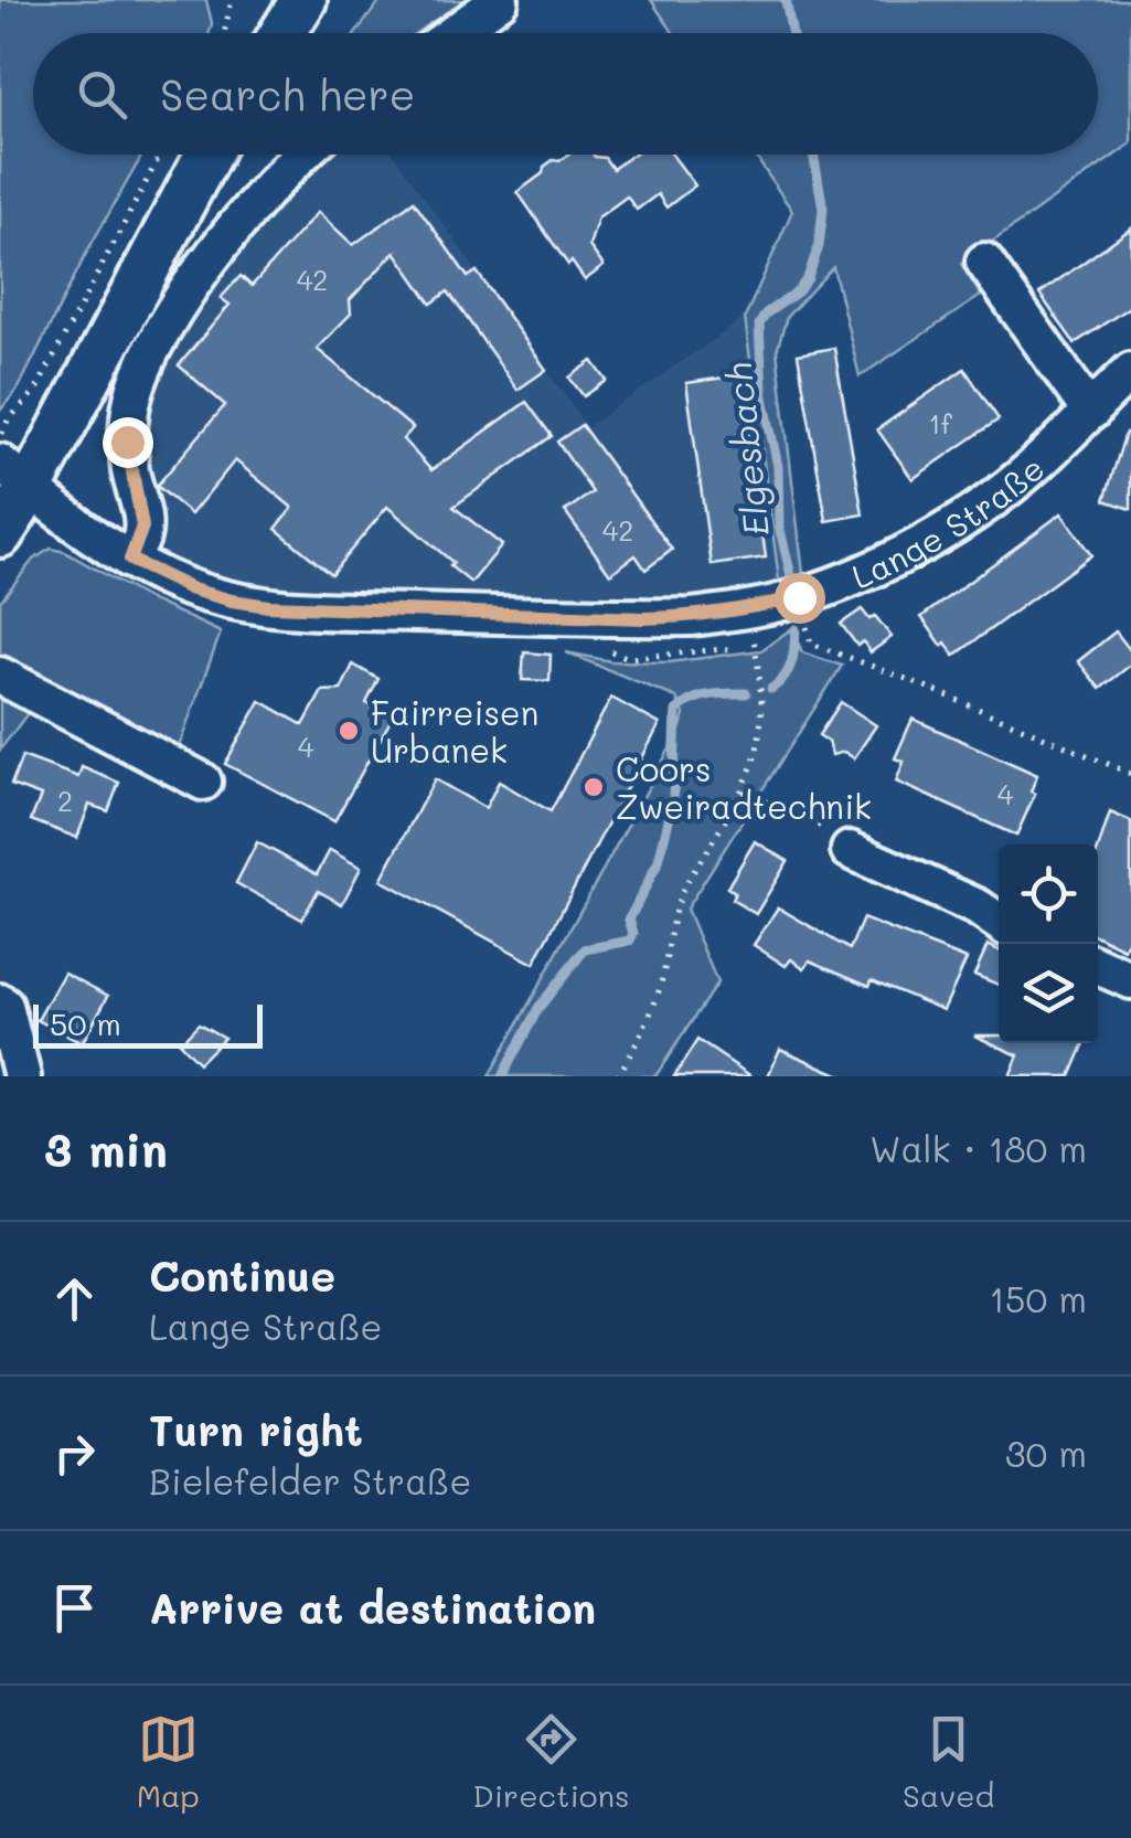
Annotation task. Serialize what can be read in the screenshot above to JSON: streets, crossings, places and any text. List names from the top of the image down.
{
  "streets": {
    "street": ["Lange Straße"]
  },
  "water": ["Elgesbach"],
  "places": ["Fairreisen Urbanek", "Coors Zweiradtechnik"],
  "house_numbers": [
    "42",
    "1f",
    "42",
    "4",
    "4",
    "2"
  ],
  "scale_bar": "50 m",
  "page": {
    "search": "Search here",
    "scale": "50 m",
    "heading": ["3 min", "Walk · 180 m"],
    "list": [
      ["Continue", "Lange Straße", "150 m"],
      ["Turn right", "Bielefelder Straße", "30 m"],
      "Arrive at destination"
    ],
    "nav": ["Map", "Directions", "Saved"]
  }
}
